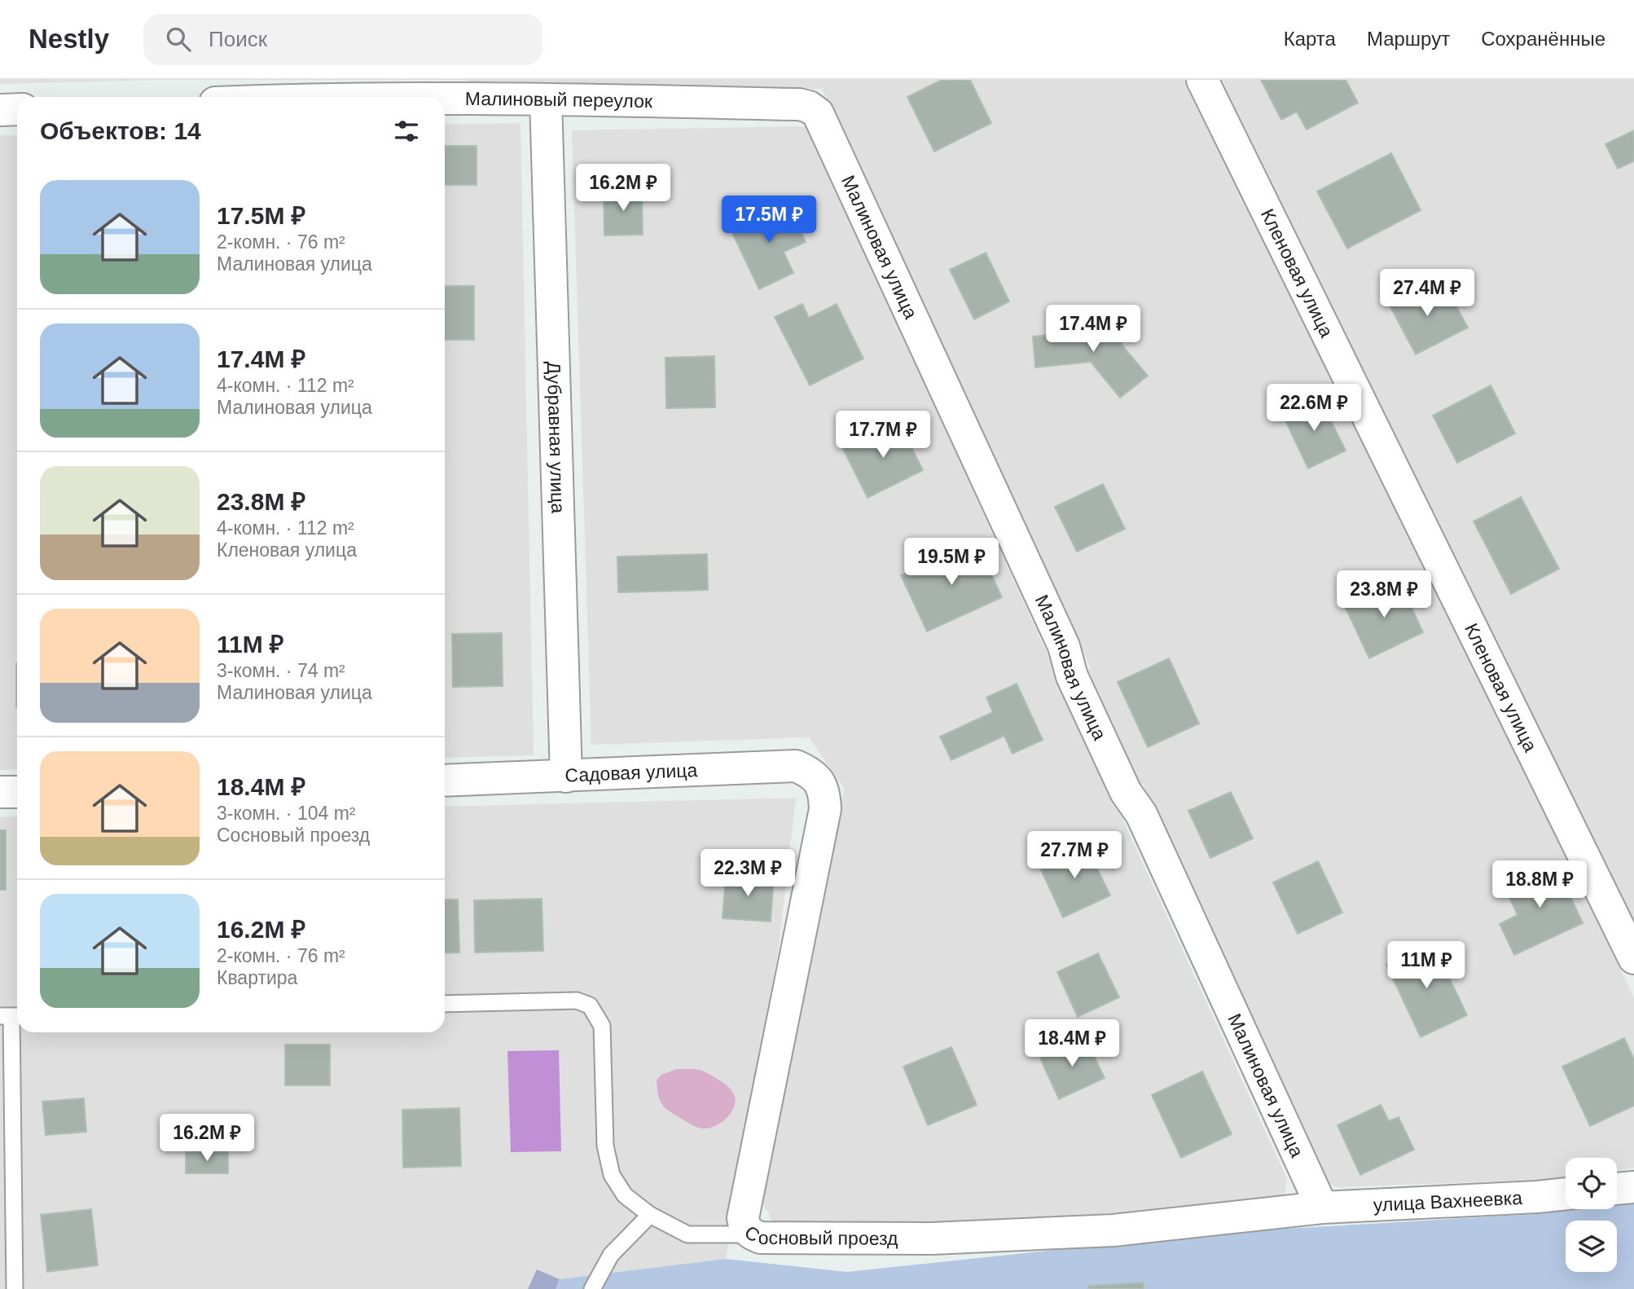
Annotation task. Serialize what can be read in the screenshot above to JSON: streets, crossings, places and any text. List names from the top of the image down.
{
  "streets": {
    "street": [
      "Малиновый переулок",
      "Малиновая улица",
      "Кленовая улица",
      "Дубравная улица",
      "Садовая улица",
      "улица Вахнеевка",
      "Сосновый проезд"
    ]
  },
  "crossings": [
    ["Малиновый переулок", "Малиновая улица"],
    ["Малиновый переулок", "Дубравная улица"],
    ["Малиновая улица", "улица Вахнеевка"],
    ["Малиновая улица", "Сосновый проезд"],
    ["Дубравная улица", "Садовая улица"],
    ["Садовая улица", "Сосновый проезд"],
    ["улица Вахнеевка", "Сосновый проезд"]
  ],
  "page": {
    "header": "Nestly",
    "search": "Поиск",
    "nav": ["Карта", "Маршрут", "Сохранённые"],
    "heading": "Объектов: 14",
    "price": [
      "16.2M ₽",
      "17.5M ₽",
      "27.4M ₽",
      "17.4M ₽",
      "22.6M ₽",
      "17.7M ₽",
      "19.5M ₽",
      "23.8M ₽",
      "27.7M ₽",
      "22.3M ₽",
      "18.8M ₽",
      "11M ₽",
      "18.4M ₽",
      "16.2M ₽"
    ],
    "list": [
      {
        "name": "17.5M ₽",
        "note": "2-комн. · 76 m² · Малиновая улица"
      },
      {
        "name": "17.4M ₽",
        "note": "4-комн. · 112 m² · Малиновая улица"
      },
      {
        "name": "23.8M ₽",
        "note": "4-комн. · 112 m² · Кленовая улица"
      },
      {
        "name": "11M ₽",
        "note": "3-комн. · 74 m² · Малиновая улица"
      },
      {
        "name": "18.4M ₽",
        "note": "3-комн. · 104 m² · Сосновый проезд"
      },
      {
        "name": "16.2M ₽",
        "note": "2-комн. · 76 m² · Квартира"
      }
    ]
  }
}
